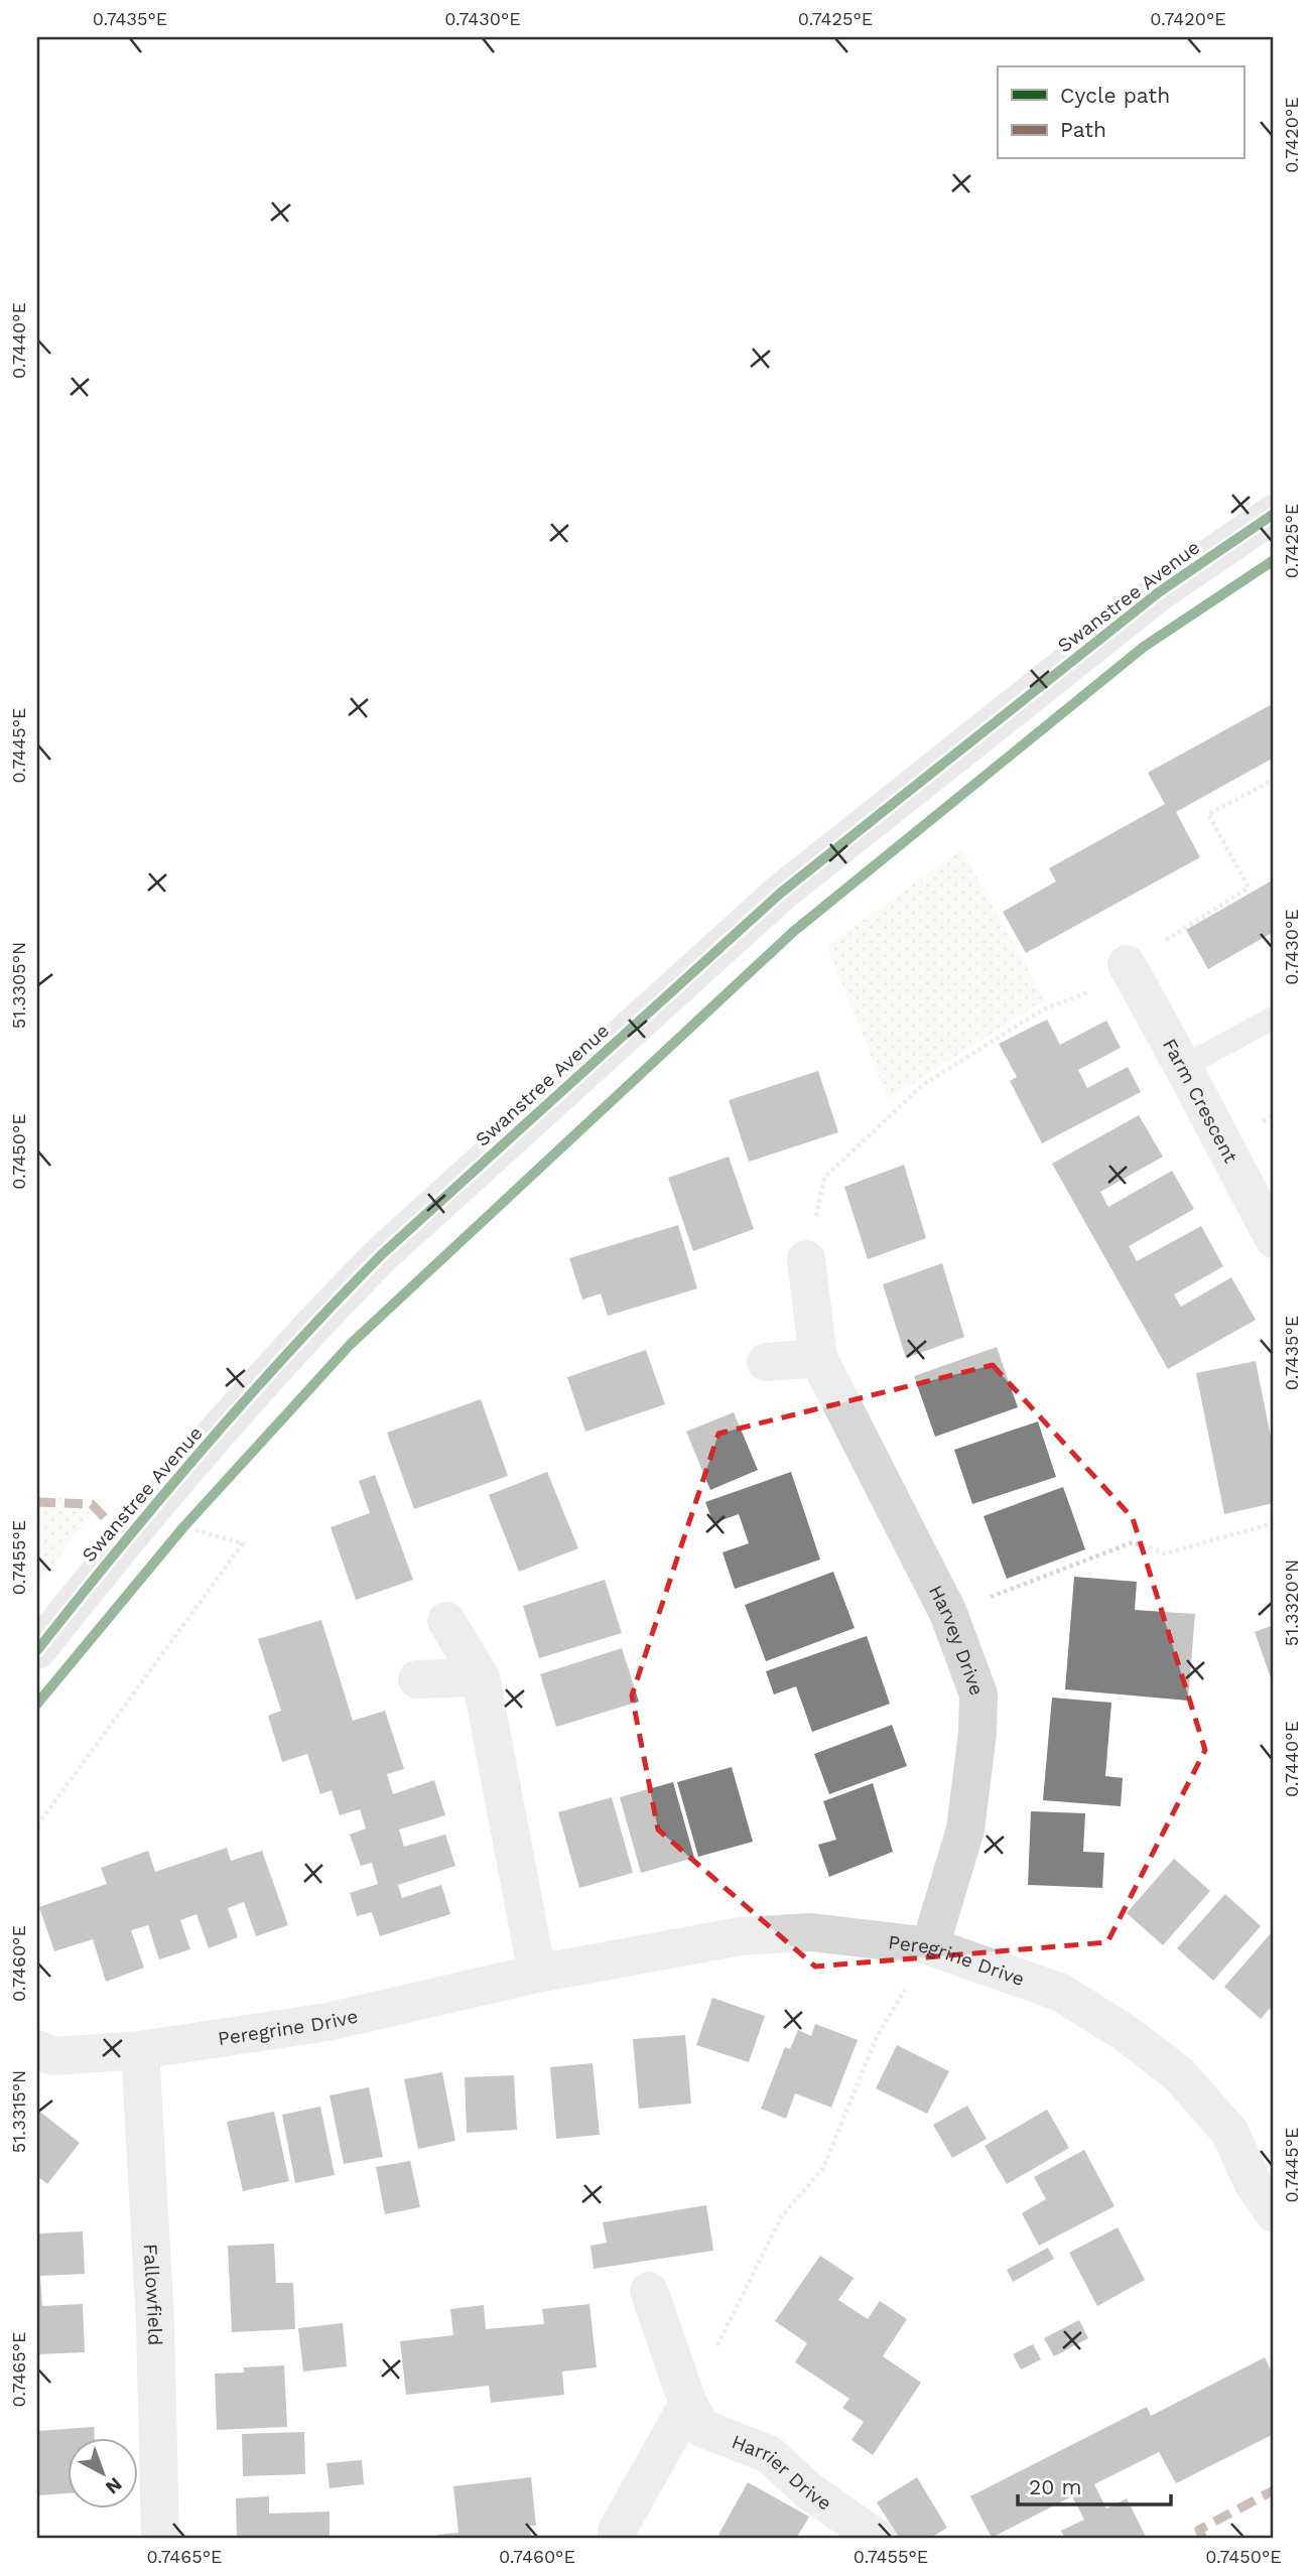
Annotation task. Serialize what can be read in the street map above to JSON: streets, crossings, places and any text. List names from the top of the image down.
{
  "streets": {
    "street": [
      "Swanstree Avenue",
      "Farm Crescent",
      "Harvey Drive",
      "Peregrine Drive",
      "Fallowfield",
      "Harrier Drive"
    ]
  },
  "crossings": [
    ["Harvey Drive", "Peregrine Drive"],
    ["Peregrine Drive", "Fallowfield"]
  ],
  "legend": ["Cycle path", "Path"],
  "scale_bar": "20 m",
  "north": "bottom right",
  "coordinates": [
    "0.7435°E",
    "0.7430°E",
    "0.7425°E",
    "0.7420°E",
    "0.7440°E",
    "0.7445°E",
    "51.3305°N",
    "0.7450°E",
    "0.7455°E",
    "51.3320°N",
    "0.7460°E",
    "51.3315°N",
    "0.7465°E"
  ]
}
